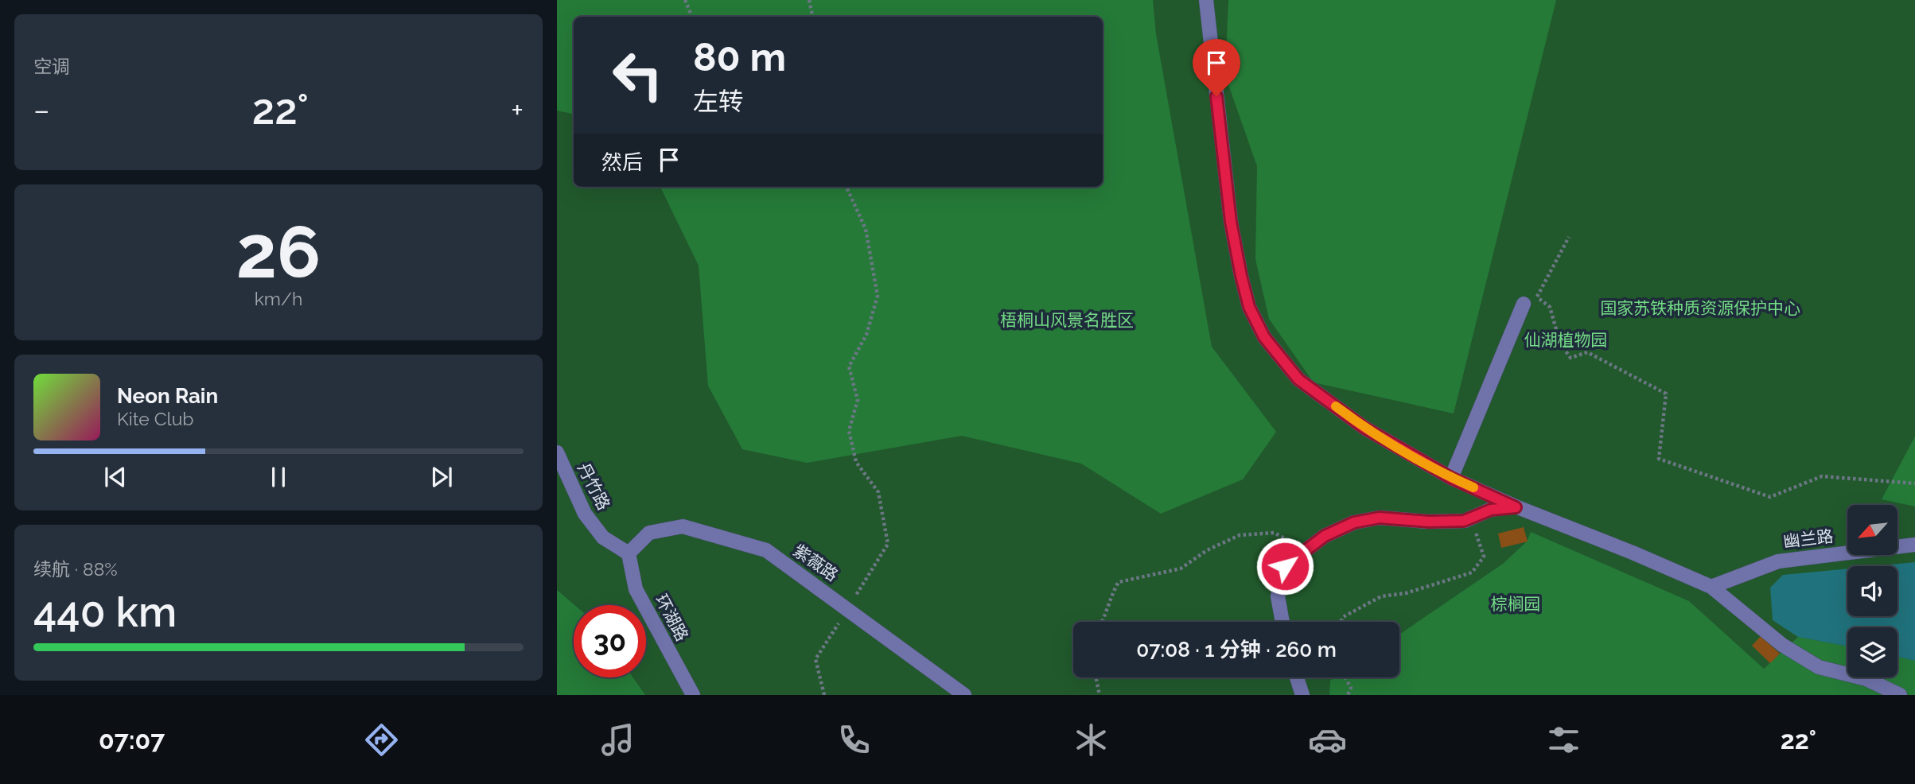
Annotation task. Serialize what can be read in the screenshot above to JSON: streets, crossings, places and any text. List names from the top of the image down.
{
  "streets": {
    "street": [
      "丹竹路",
      "幽兰路",
      "紫薇路",
      "环湖路"
    ]
  },
  "crossings": [
    ["丹竹路", "紫薇路"],
    ["丹竹路", "环湖路"],
    ["紫薇路", "环湖路"]
  ],
  "parks": [
    "国家苏铁种质资源保护中心",
    "梧桐山风景名胜区",
    "仙湖植物园",
    "棕榈园"
  ],
  "north": "bottom left",
  "page": {
    "tile": [
      "空调",
      ["26", "km/h"],
      ["续航 · 88%", "440 km"]
    ],
    "turn": ["80 m", "左转"],
    "heat": ["−", "22°", "+"],
    "then": "然后",
    "song": ["Neon Rain", "Kite Club"],
    "limit": "30",
    "trip": "07:08 · 1 分钟 · 260 m",
    "tabs": ["07:07", "22°"]
  }
}
